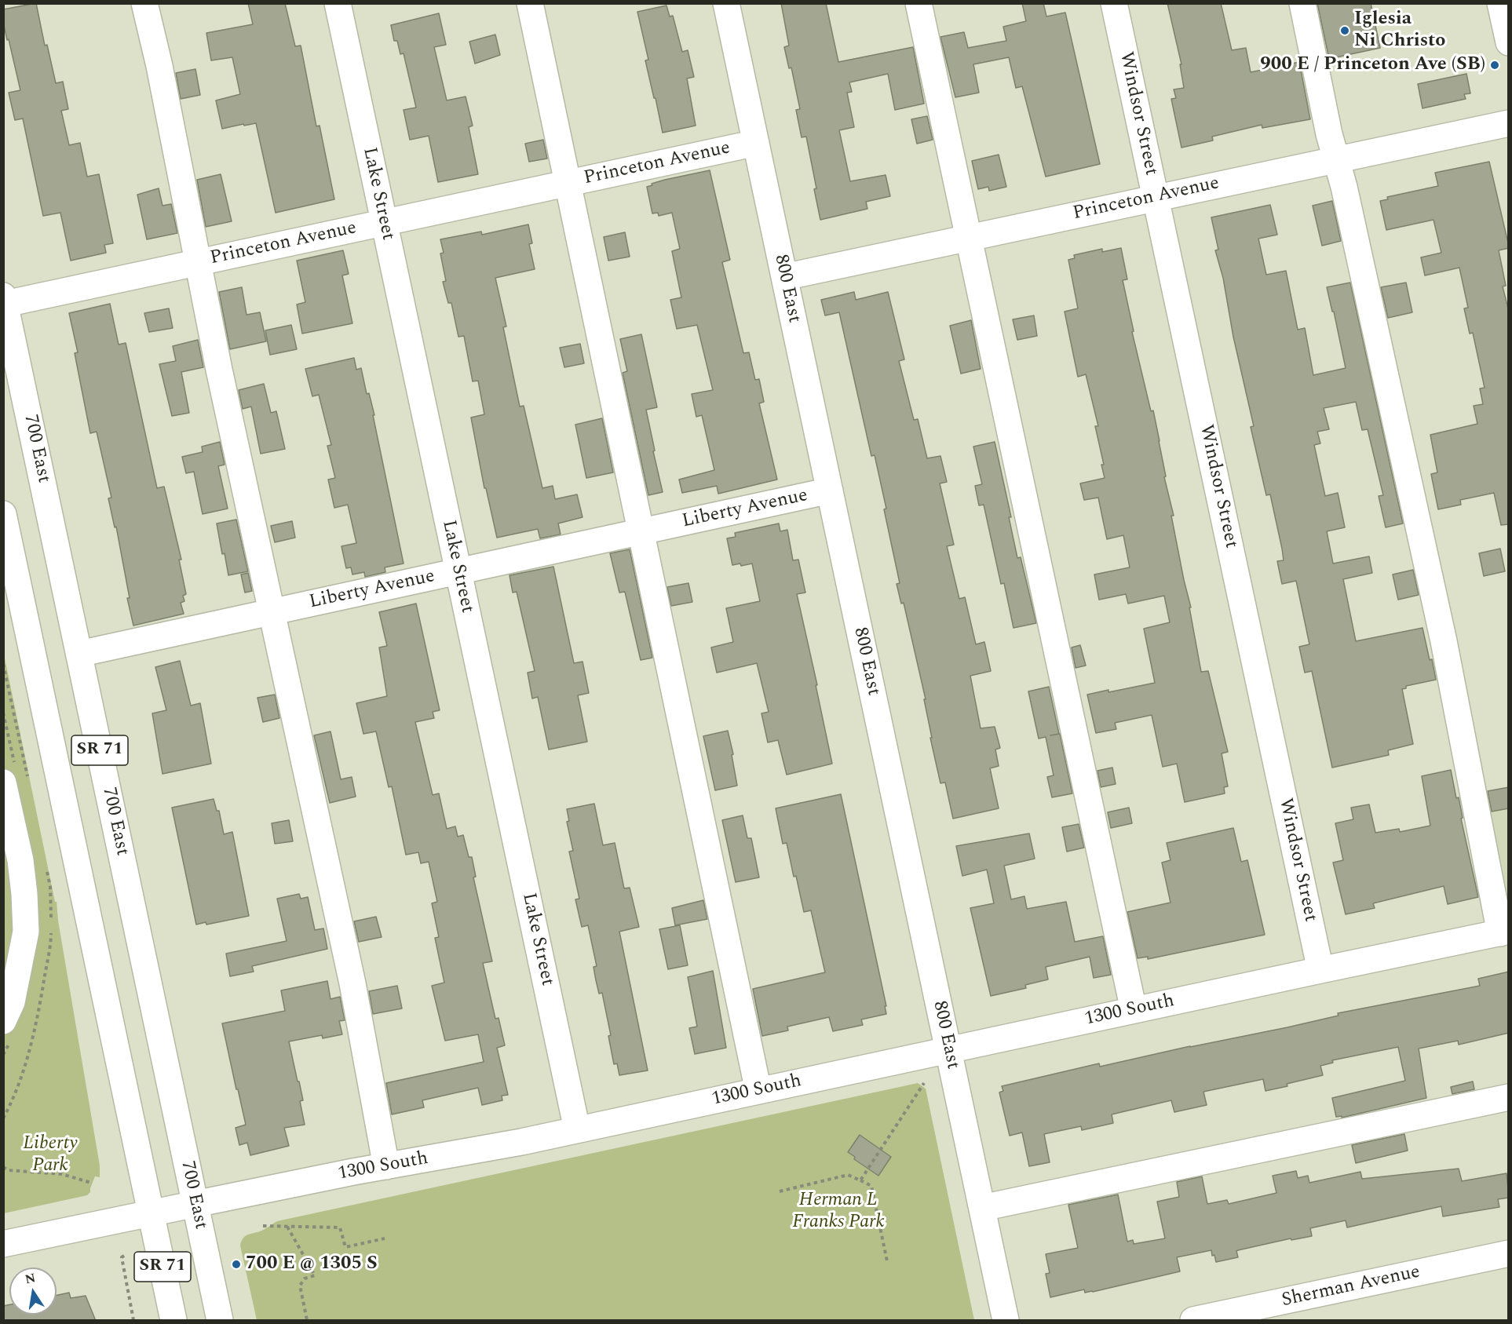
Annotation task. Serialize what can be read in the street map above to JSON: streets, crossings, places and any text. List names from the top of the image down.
{
  "streets": {
    "street": [
      "Windsor Street",
      "Princeton Avenue",
      "Lake Street",
      "800 East",
      "700 East",
      "Liberty Avenue",
      "SR 71",
      "1300 South",
      "Sherman Avenue"
    ]
  },
  "crossings": [
    ["Windsor Street", "Princeton Avenue"],
    ["Windsor Street", "1300 South"],
    ["Princeton Avenue", "Lake Street"],
    ["Princeton Avenue", "800 East"],
    ["Princeton Avenue", "700 East"],
    ["Lake Street", "Liberty Avenue"],
    ["Lake Street", "1300 South"],
    ["800 East", "Liberty Avenue"],
    ["800 East", "1300 South"],
    ["700 East", "Liberty Avenue"],
    ["700 East", "1300 South"],
    ["SR 71", "1300 South"]
  ],
  "parks": ["Liberty Park", "Herman L Franks Park"],
  "places": ["Iglesia Ni Christo", "900 E / Princeton Ave (SB)", "700 E @ 1305 S"],
  "north": "top"
}
